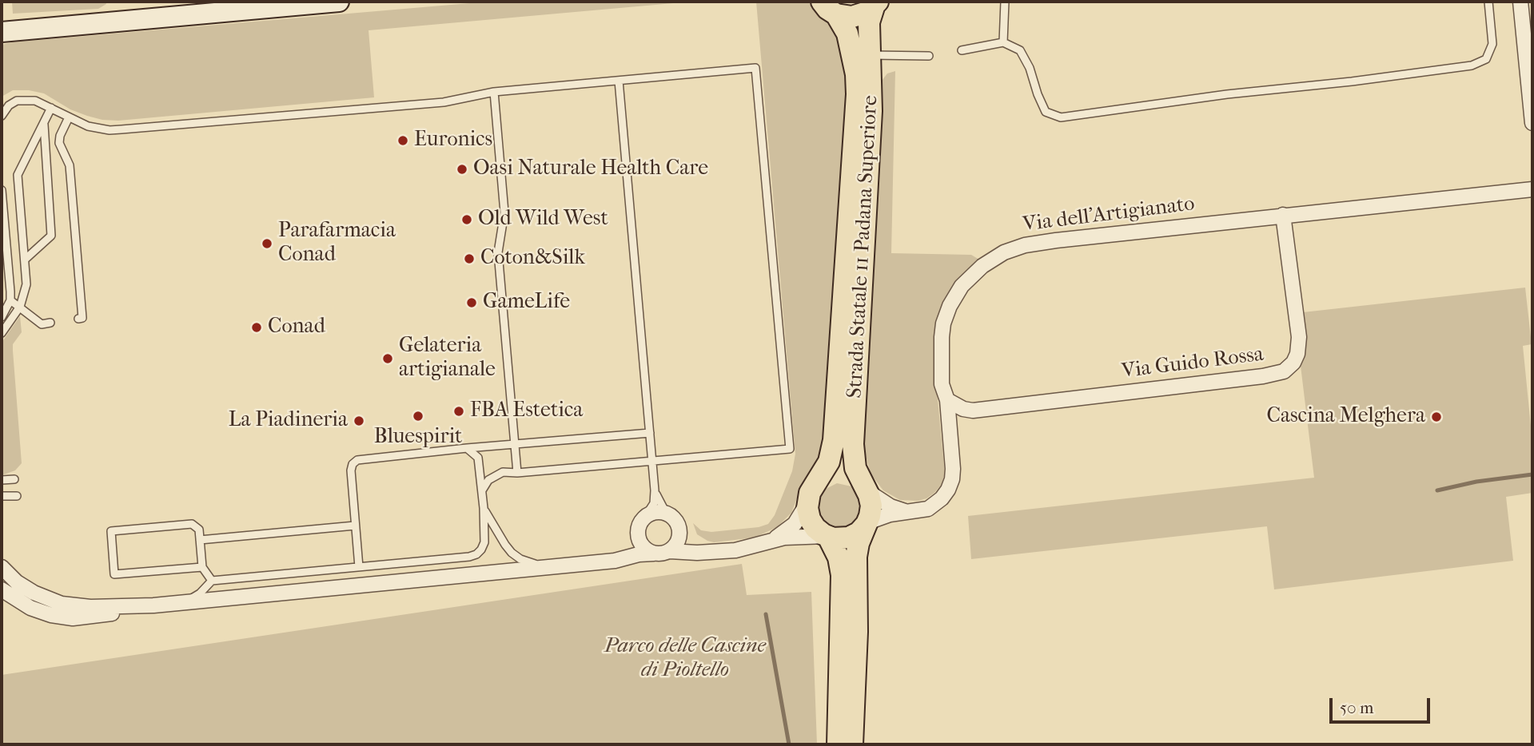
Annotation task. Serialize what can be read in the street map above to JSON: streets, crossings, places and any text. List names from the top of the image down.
{
  "streets": {
    "main road": ["Strada Statale 11 Padana Superiore"],
    "street": ["Via dell'Artigianato", "Via Guido Rossa"]
  },
  "crossings": [
    ["Via dell'Artigianato", "Strada Statale 11 Padana Superiore"],
    ["Via dell'Artigianato", "Via Guido Rossa"]
  ],
  "parks": ["Parco delle Cascine di Pioltello"],
  "places": [
    "Euronics",
    "Oasi Naturale Health Care",
    "Old Wild West",
    "Parafarmacia Conad",
    "Coton&Silk",
    "GameLife",
    "Conad",
    "Gelateria artigianale",
    "FBA Estetica",
    "Bluespirit",
    "Cascina Melghera",
    "La Piadineria"
  ],
  "scale_bar": "50 m"
}
